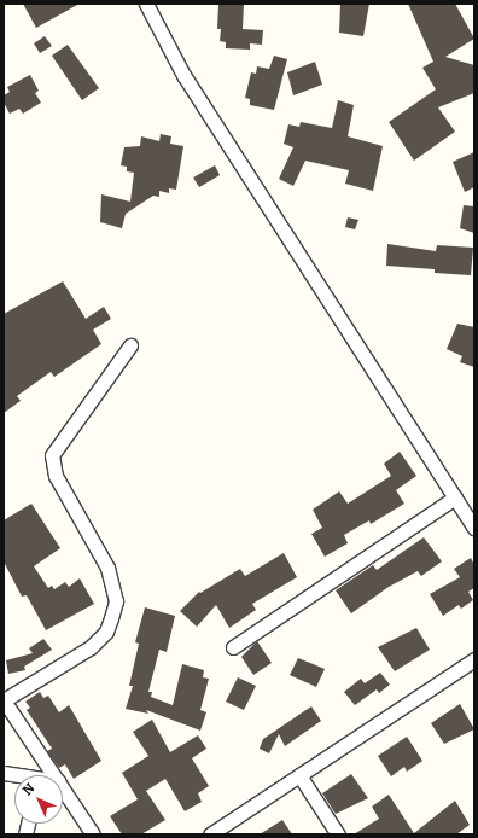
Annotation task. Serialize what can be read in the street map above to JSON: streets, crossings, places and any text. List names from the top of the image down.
{
  "north": "top left"
}
